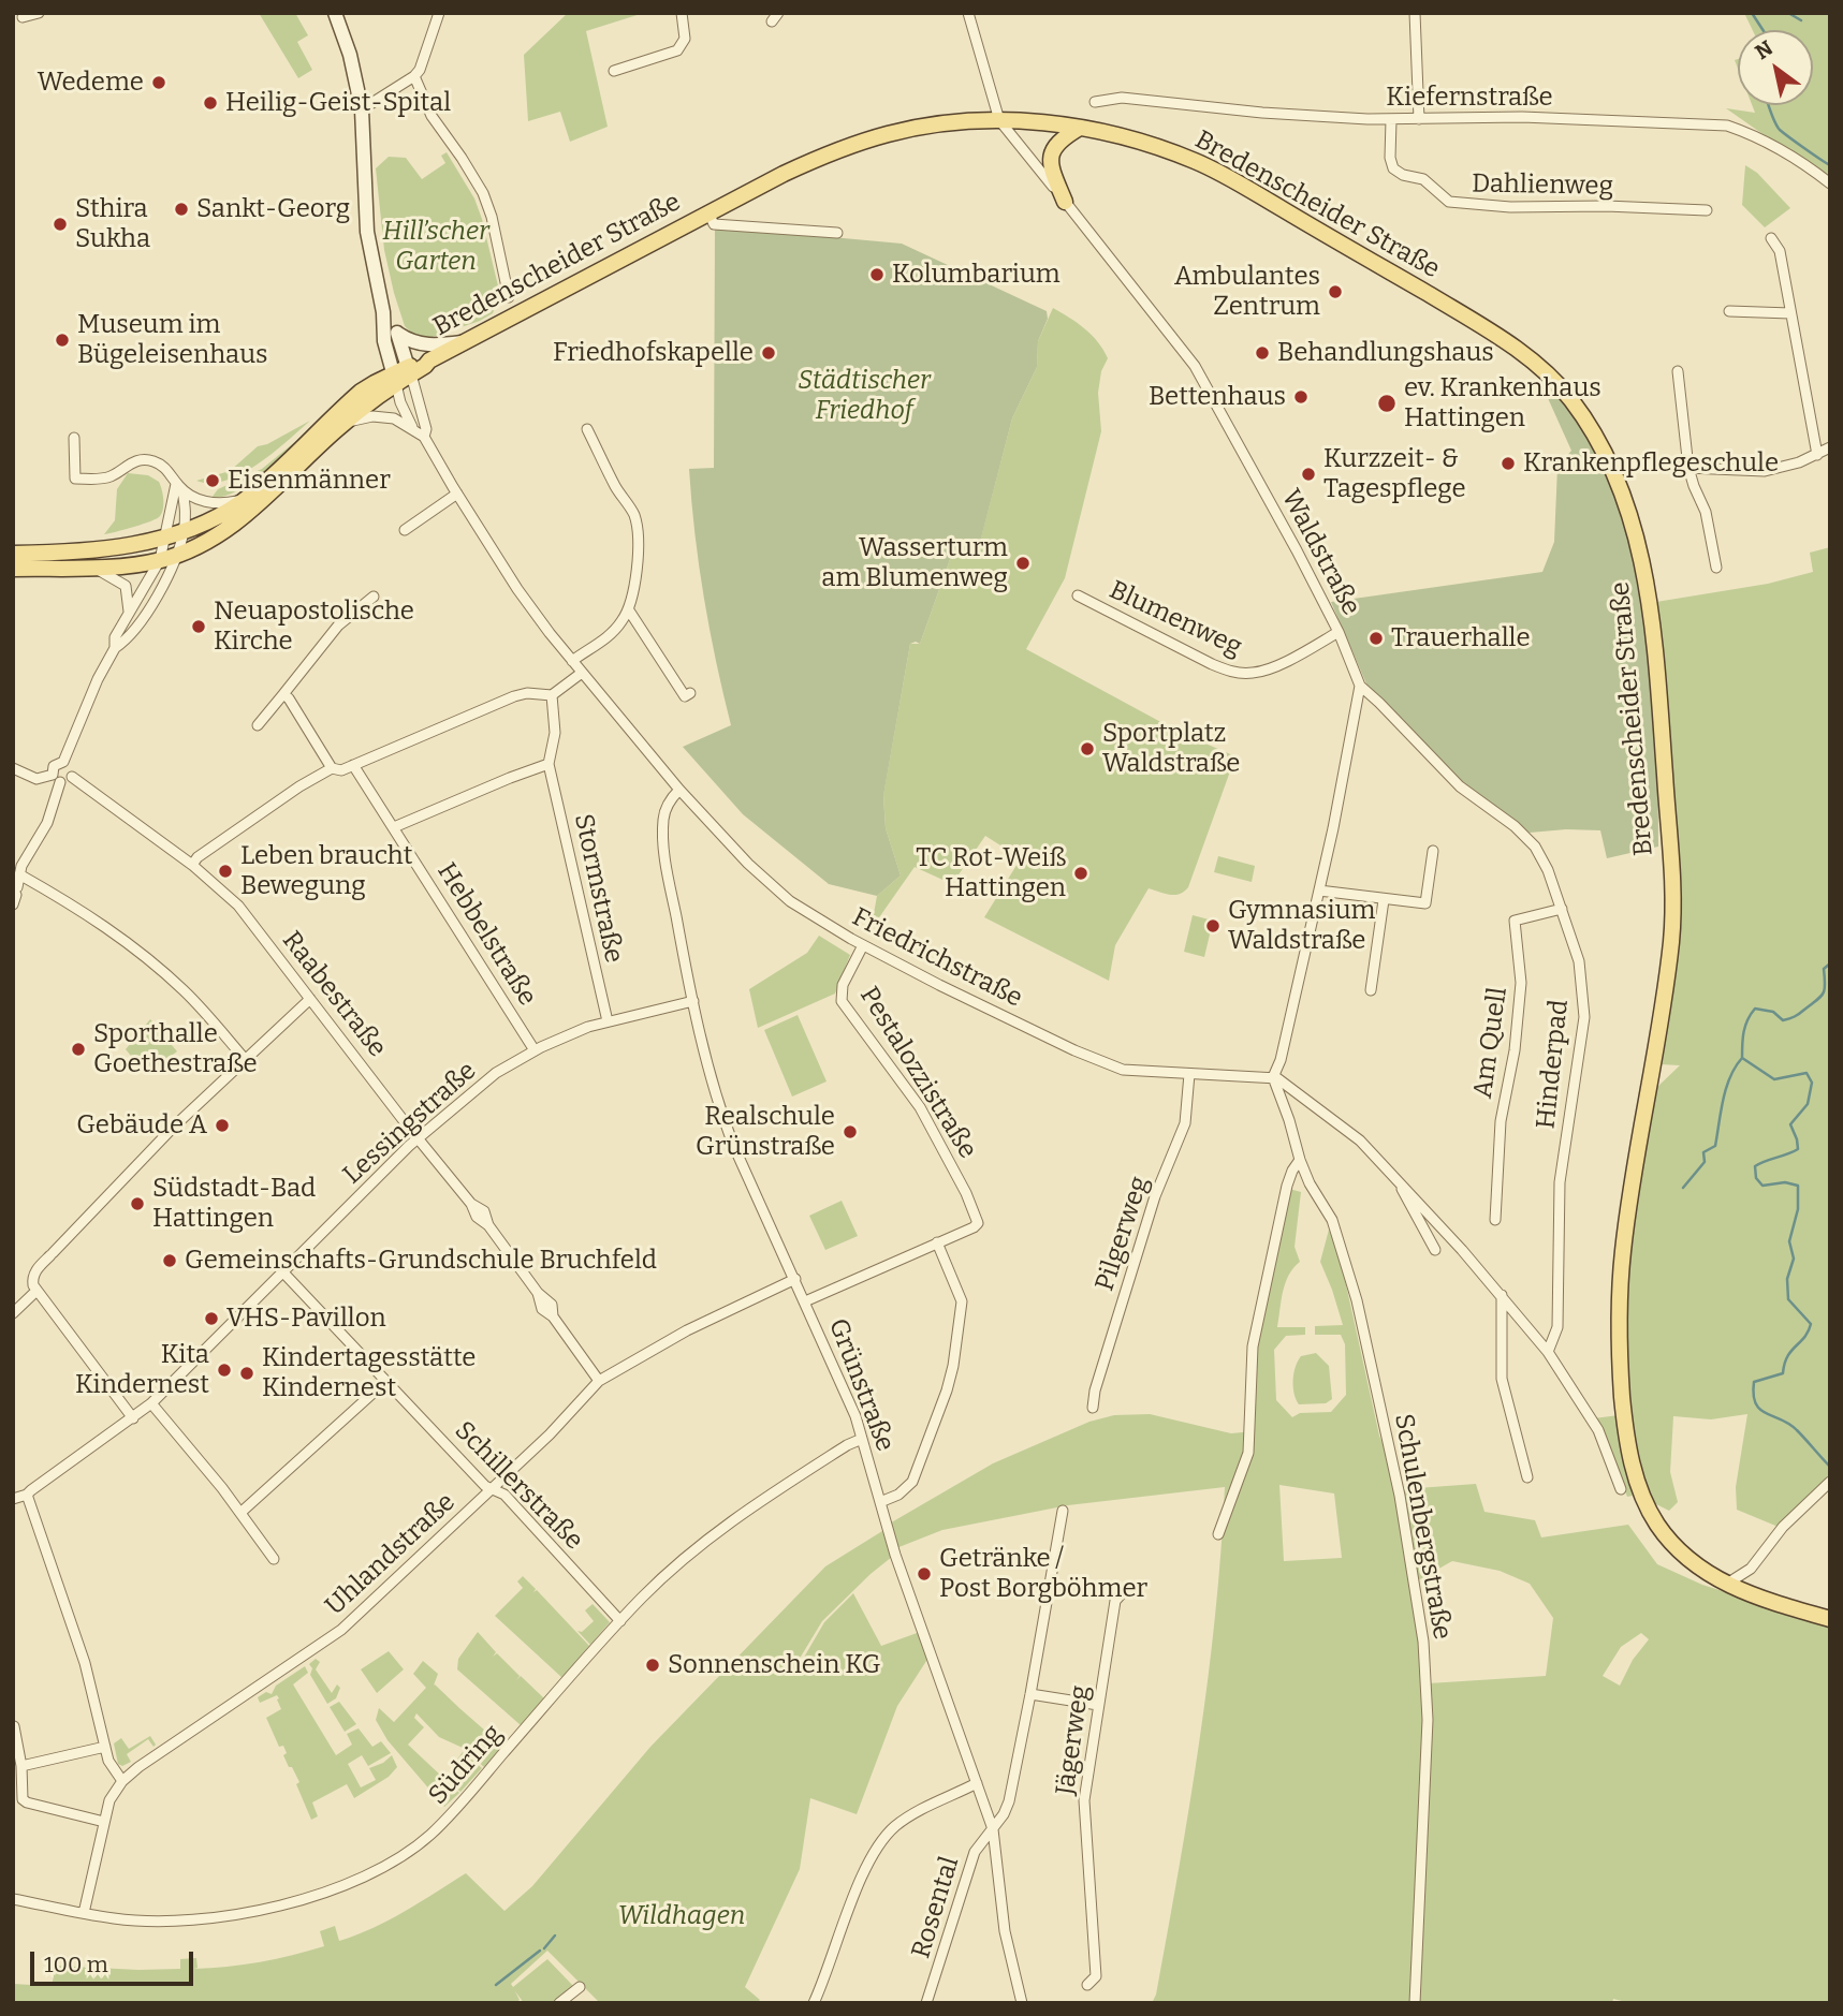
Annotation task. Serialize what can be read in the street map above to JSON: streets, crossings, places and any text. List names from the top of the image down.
{
  "streets": {
    "main road": ["Bredenscheider Straße"],
    "street": [
      "Kiefernstraße",
      "Dahlienweg",
      "Waldstraße",
      "Blumenweg",
      "Stormstraße",
      "Hebbelstraße",
      "Friedrichstraße",
      "Raabestraße",
      "Am Quell",
      "Hinderpad",
      "Pestalozzistraße",
      "Lessingstraße",
      "Pilgerweg",
      "Grünstraße",
      "Schillerstraße",
      "Schulenbergstraße",
      "Uhlandstraße",
      "Jägerweg",
      "Südring",
      "Rosental"
    ]
  },
  "crossings": [
    ["Kiefernstraße", "Dahlienweg"],
    ["Bredenscheider Straße", "Waldstraße"],
    ["Bredenscheider Straße", "Friedrichstraße"],
    ["Waldstraße", "Blumenweg"],
    ["Waldstraße", "Hinderpad"],
    ["Stormstraße", "Lessingstraße"],
    ["Hebbelstraße", "Lessingstraße"],
    ["Friedrichstraße", "Pestalozzistraße"],
    ["Friedrichstraße", "Pilgerweg"],
    ["Friedrichstraße", "Grünstraße"],
    ["Friedrichstraße", "Schulenbergstraße"],
    ["Raabestraße", "Lessingstraße"],
    ["Raabestraße", "Uhlandstraße"],
    ["Am Quell", "Hinderpad"],
    ["Lessingstraße", "Grünstraße"],
    ["Lessingstraße", "Schillerstraße"],
    ["Grünstraße", "Uhlandstraße"],
    ["Grünstraße", "Südring"],
    ["Grünstraße", "Rosental"],
    ["Schillerstraße", "Uhlandstraße"],
    ["Schillerstraße", "Südring"],
    ["Uhlandstraße", "Südring"]
  ],
  "parks": ["Hill’scher Garten", "Städtischer Friedhof", "Wildhagen"],
  "places": [
    "Wedeme",
    "Heilig-Geist-Spital",
    "Sankt-Georg",
    "Sthira Sukha",
    "Kolumbarium",
    "Ambulantes Zentrum",
    "Museum im Bügeleisenhaus",
    "Friedhofskapelle",
    "Behandlungshaus",
    "Bettenhaus",
    "ev. Krankenhaus Hattingen",
    "Krankenpflegeschule",
    "Kurzzeit- & Tagespflege",
    "Eisenmänner",
    "Wasserturm am Blumenweg",
    "Neuapostolische Kirche",
    "Trauerhalle",
    "Sportplatz Waldstraße",
    "Leben braucht Bewegung",
    "TC Rot-Weiß Hattingen",
    "Gymnasium Waldstraße",
    "Sporthalle Goethestraße",
    "Gebäude A",
    "Realschule Grünstraße",
    "Südstadt-Bad Hattingen",
    "Gemeinschafts-Grundschule Bruchfeld",
    "VHS-Pavillon",
    "Kita Kindernest",
    "Kindertagesstätte Kindernest",
    "Getränke / Post Borgböhmer",
    "Sonnenschein KG"
  ],
  "scale_bar": "100 m",
  "north": "top left"
}
